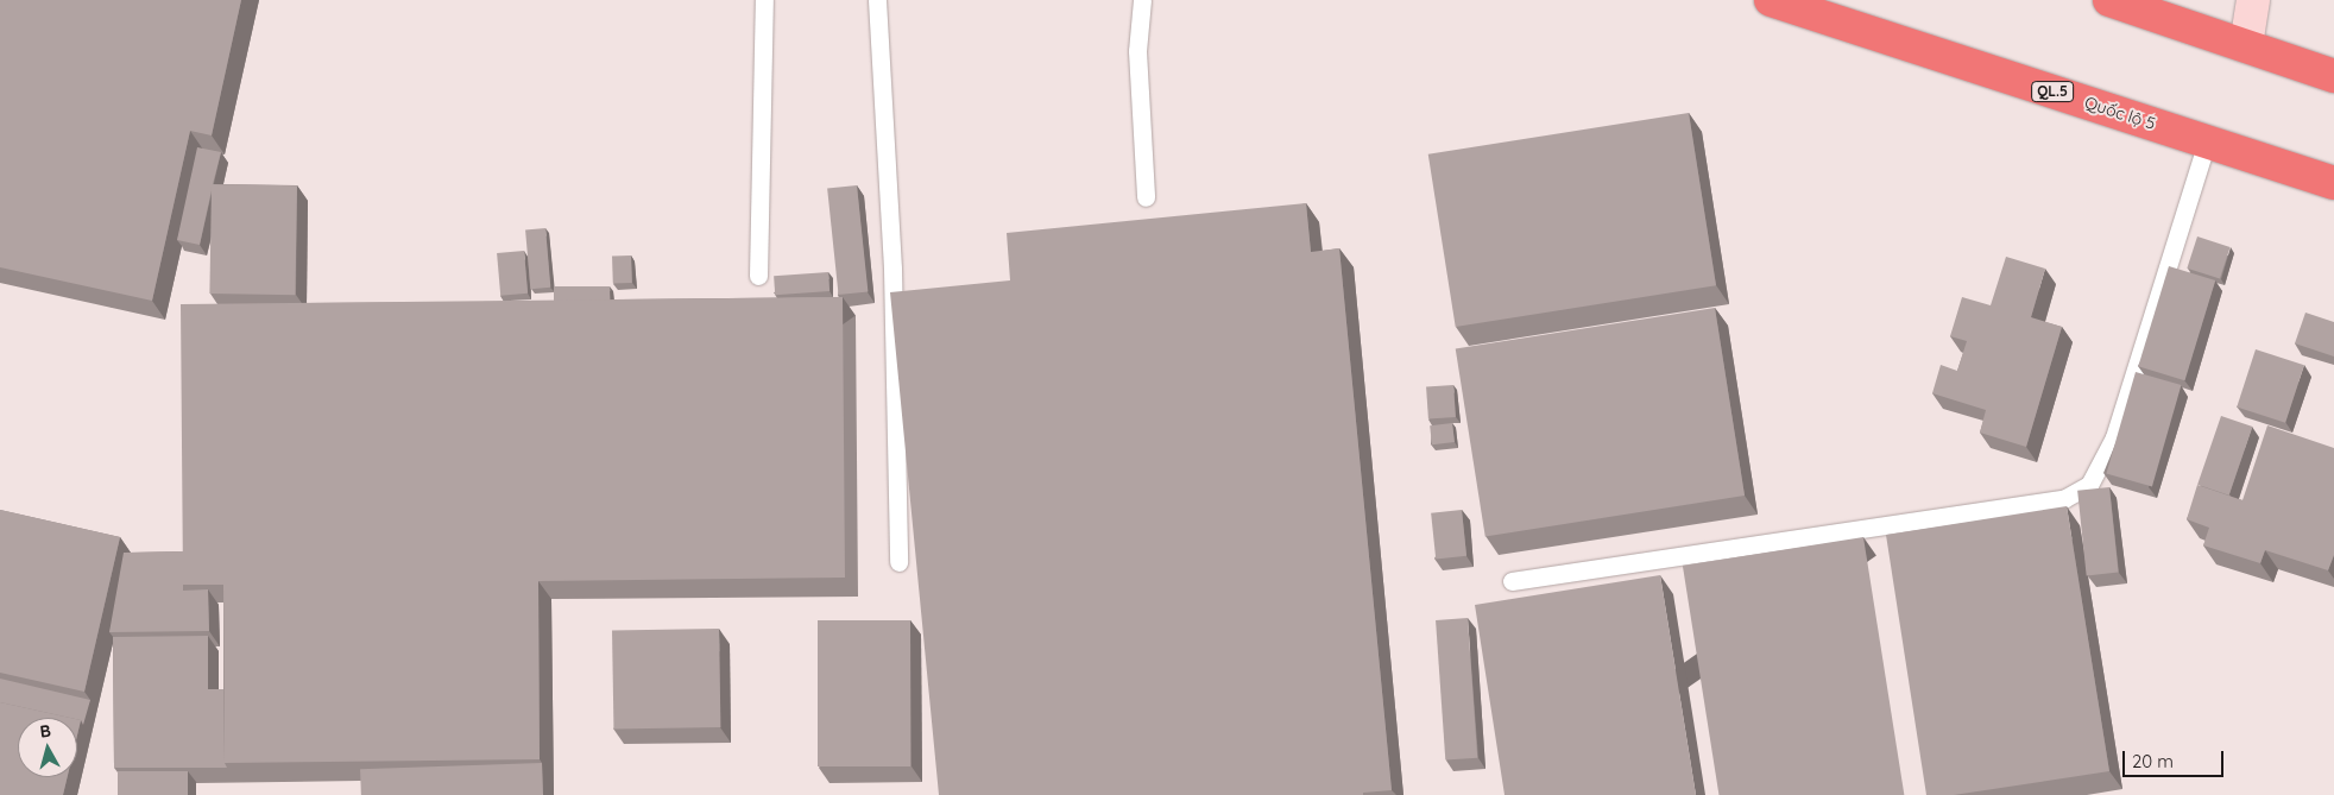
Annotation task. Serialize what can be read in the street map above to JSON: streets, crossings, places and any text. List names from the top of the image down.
{
  "streets": {
    "highway": ["QL.5", "Quốc lộ 5"]
  },
  "scale_bar": "20 m",
  "north": "top"
}
